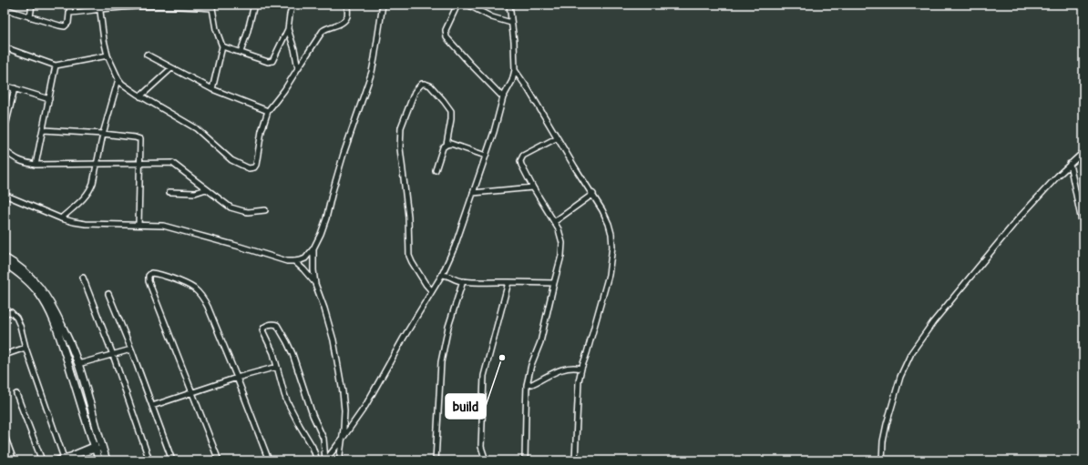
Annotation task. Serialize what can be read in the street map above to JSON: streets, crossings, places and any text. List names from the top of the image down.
{
  "places": ["build"]
}
